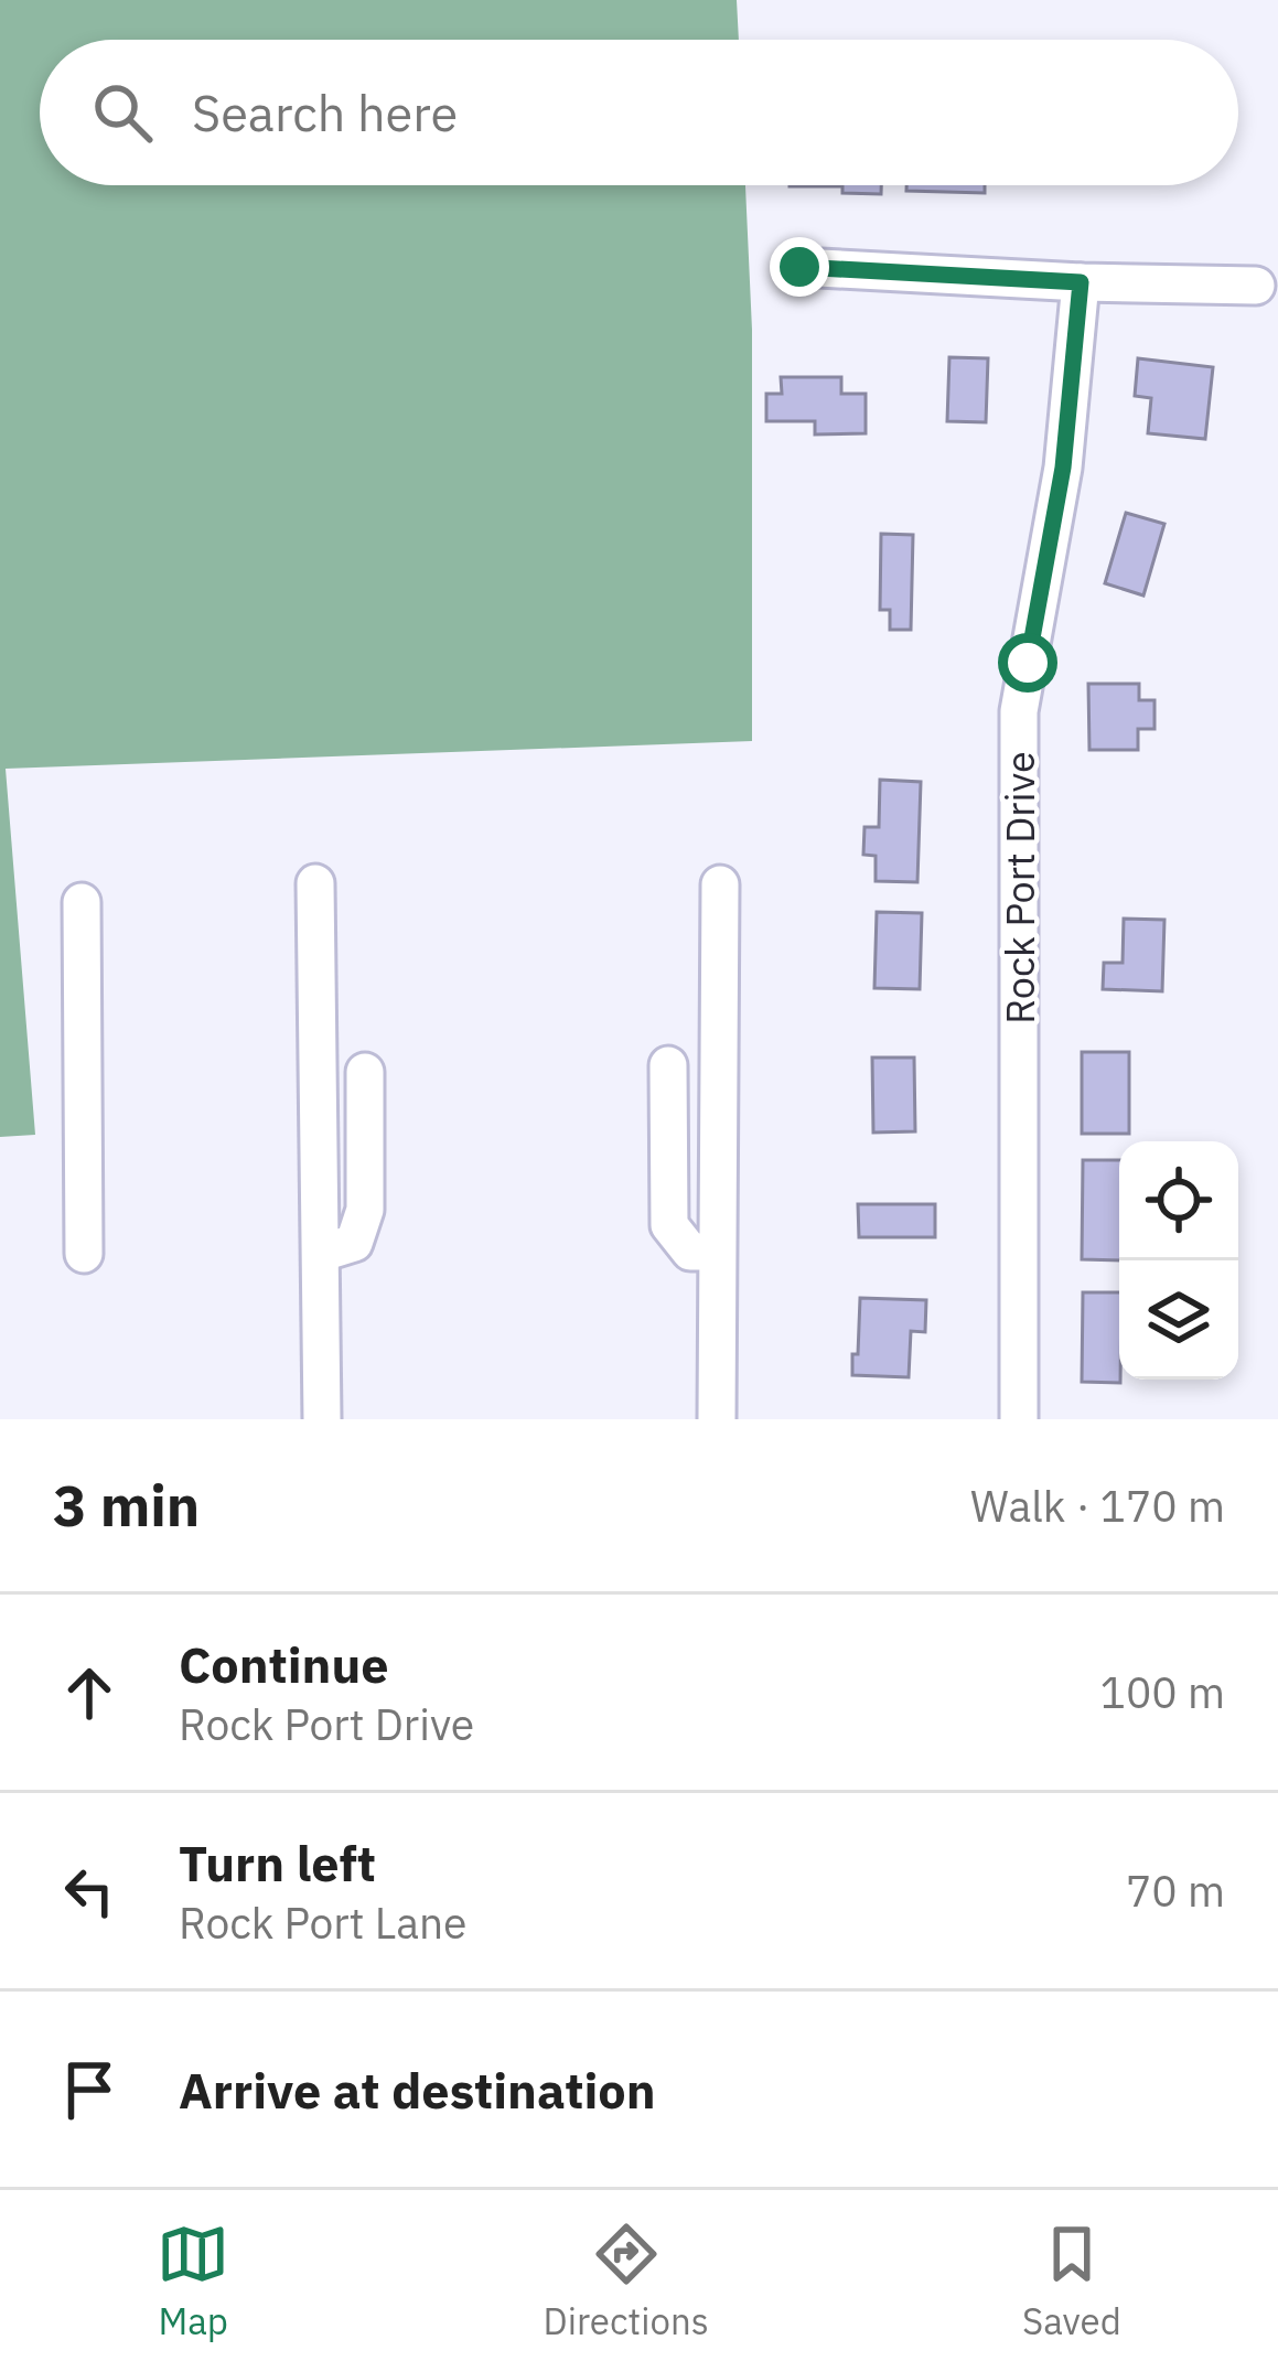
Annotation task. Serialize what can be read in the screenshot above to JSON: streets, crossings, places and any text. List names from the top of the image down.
{
  "streets": {
    "street": ["Rock Port Drive"]
  },
  "page": {
    "search": "Search here",
    "heading": ["3 min", "Walk · 170 m"],
    "list": [
      ["Continue", "Rock Port Drive", "100 m"],
      ["Turn left", "Rock Port Lane", "70 m"],
      "Arrive at destination"
    ],
    "nav": ["Map", "Directions", "Saved"]
  }
}
